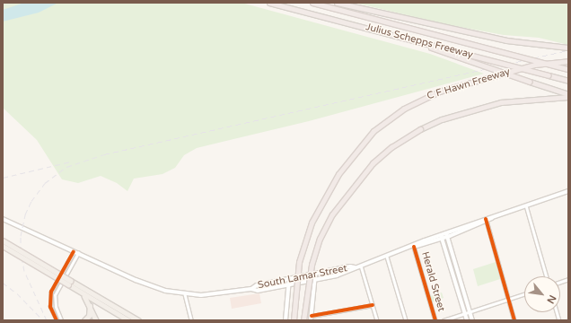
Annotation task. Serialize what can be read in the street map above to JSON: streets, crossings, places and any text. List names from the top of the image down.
{
  "streets": {
    "highway": ["Julius Schepps Freeway", "C F Hawn Freeway"],
    "main road": ["South Lamar Street"],
    "street": ["Herald Street"]
  },
  "crossings": [
    ["South Lamar Street", "Herald Street"]
  ],
  "north": "bottom right"
}
